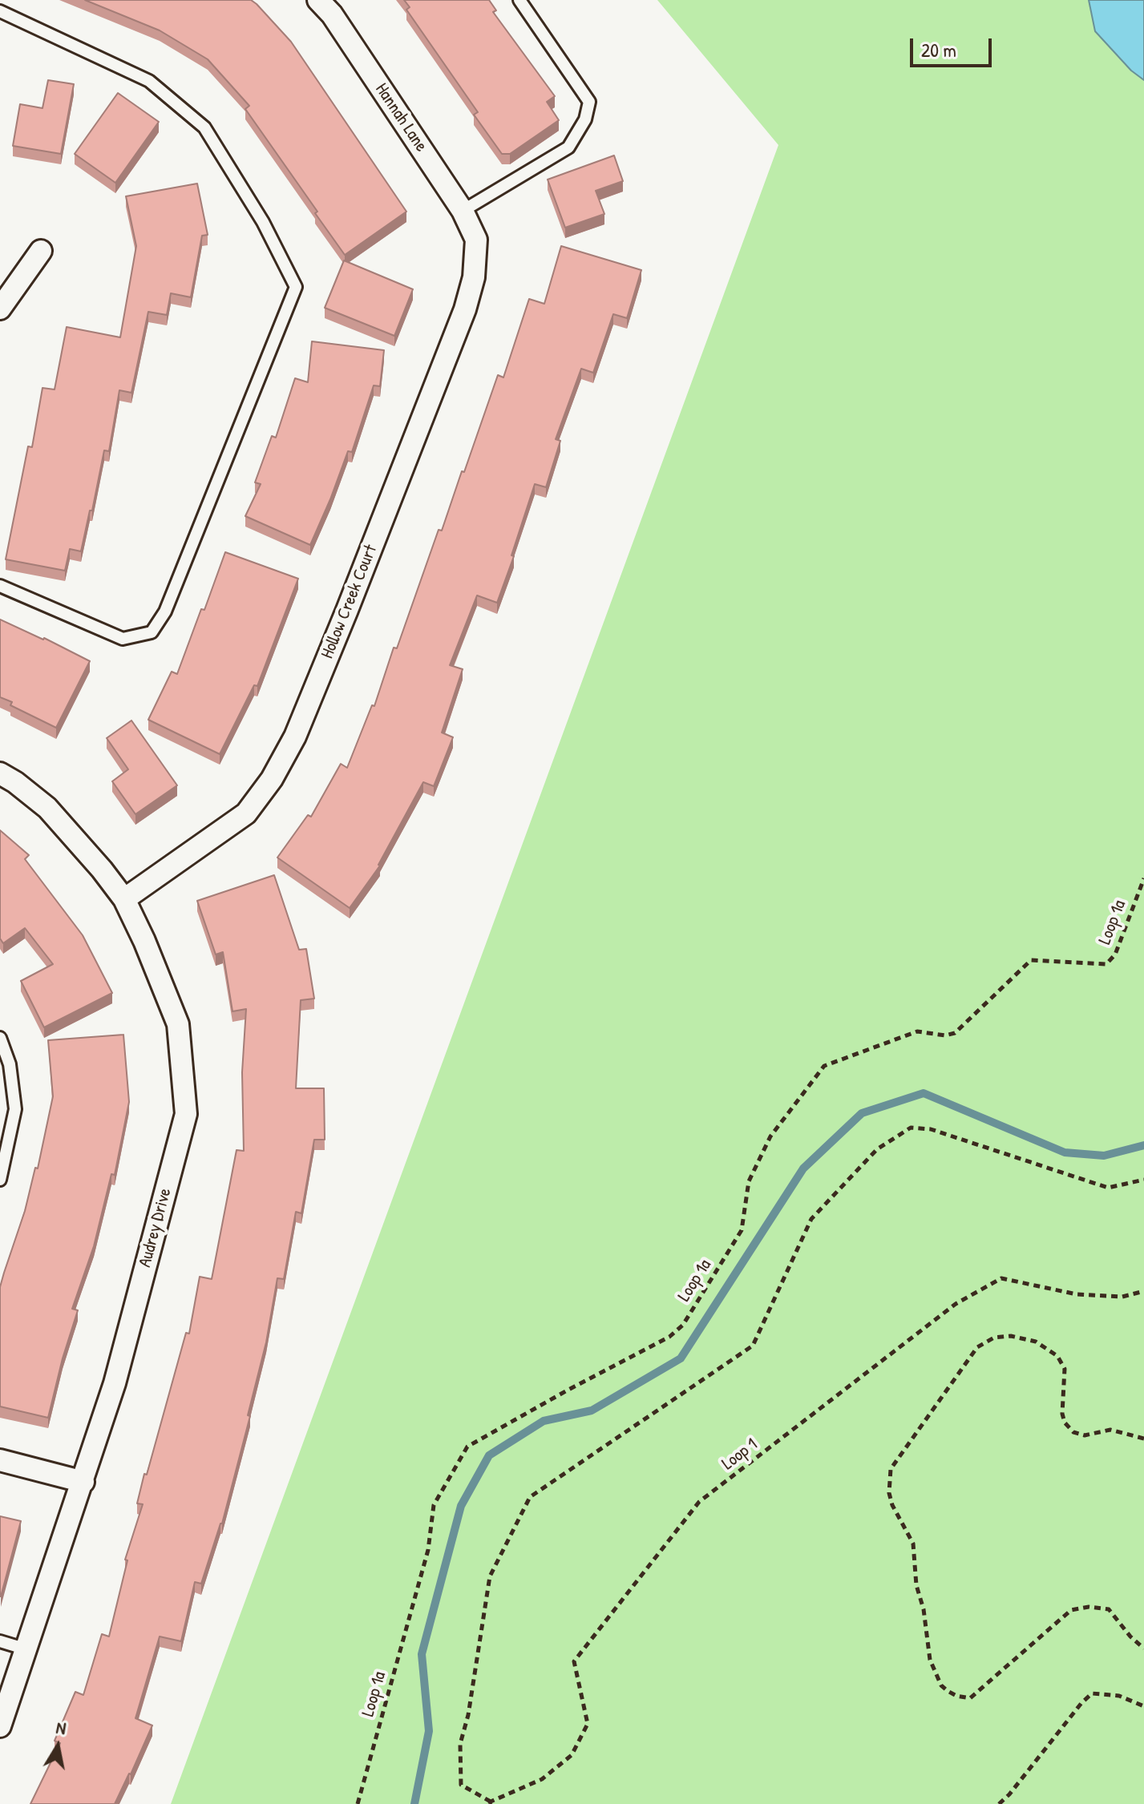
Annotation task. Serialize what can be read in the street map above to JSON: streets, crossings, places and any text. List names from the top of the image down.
{
  "streets": {
    "street": ["Hannah Lane", "Hollow Creek Court", "Audrey Drive"],
    "path": ["Loop 1a", "Loop 1"]
  },
  "crossings": [
    ["Hannah Lane", "Hollow Creek Court"],
    ["Hollow Creek Court", "Audrey Drive"]
  ],
  "scale_bar": "20 m",
  "north": "top"
}
